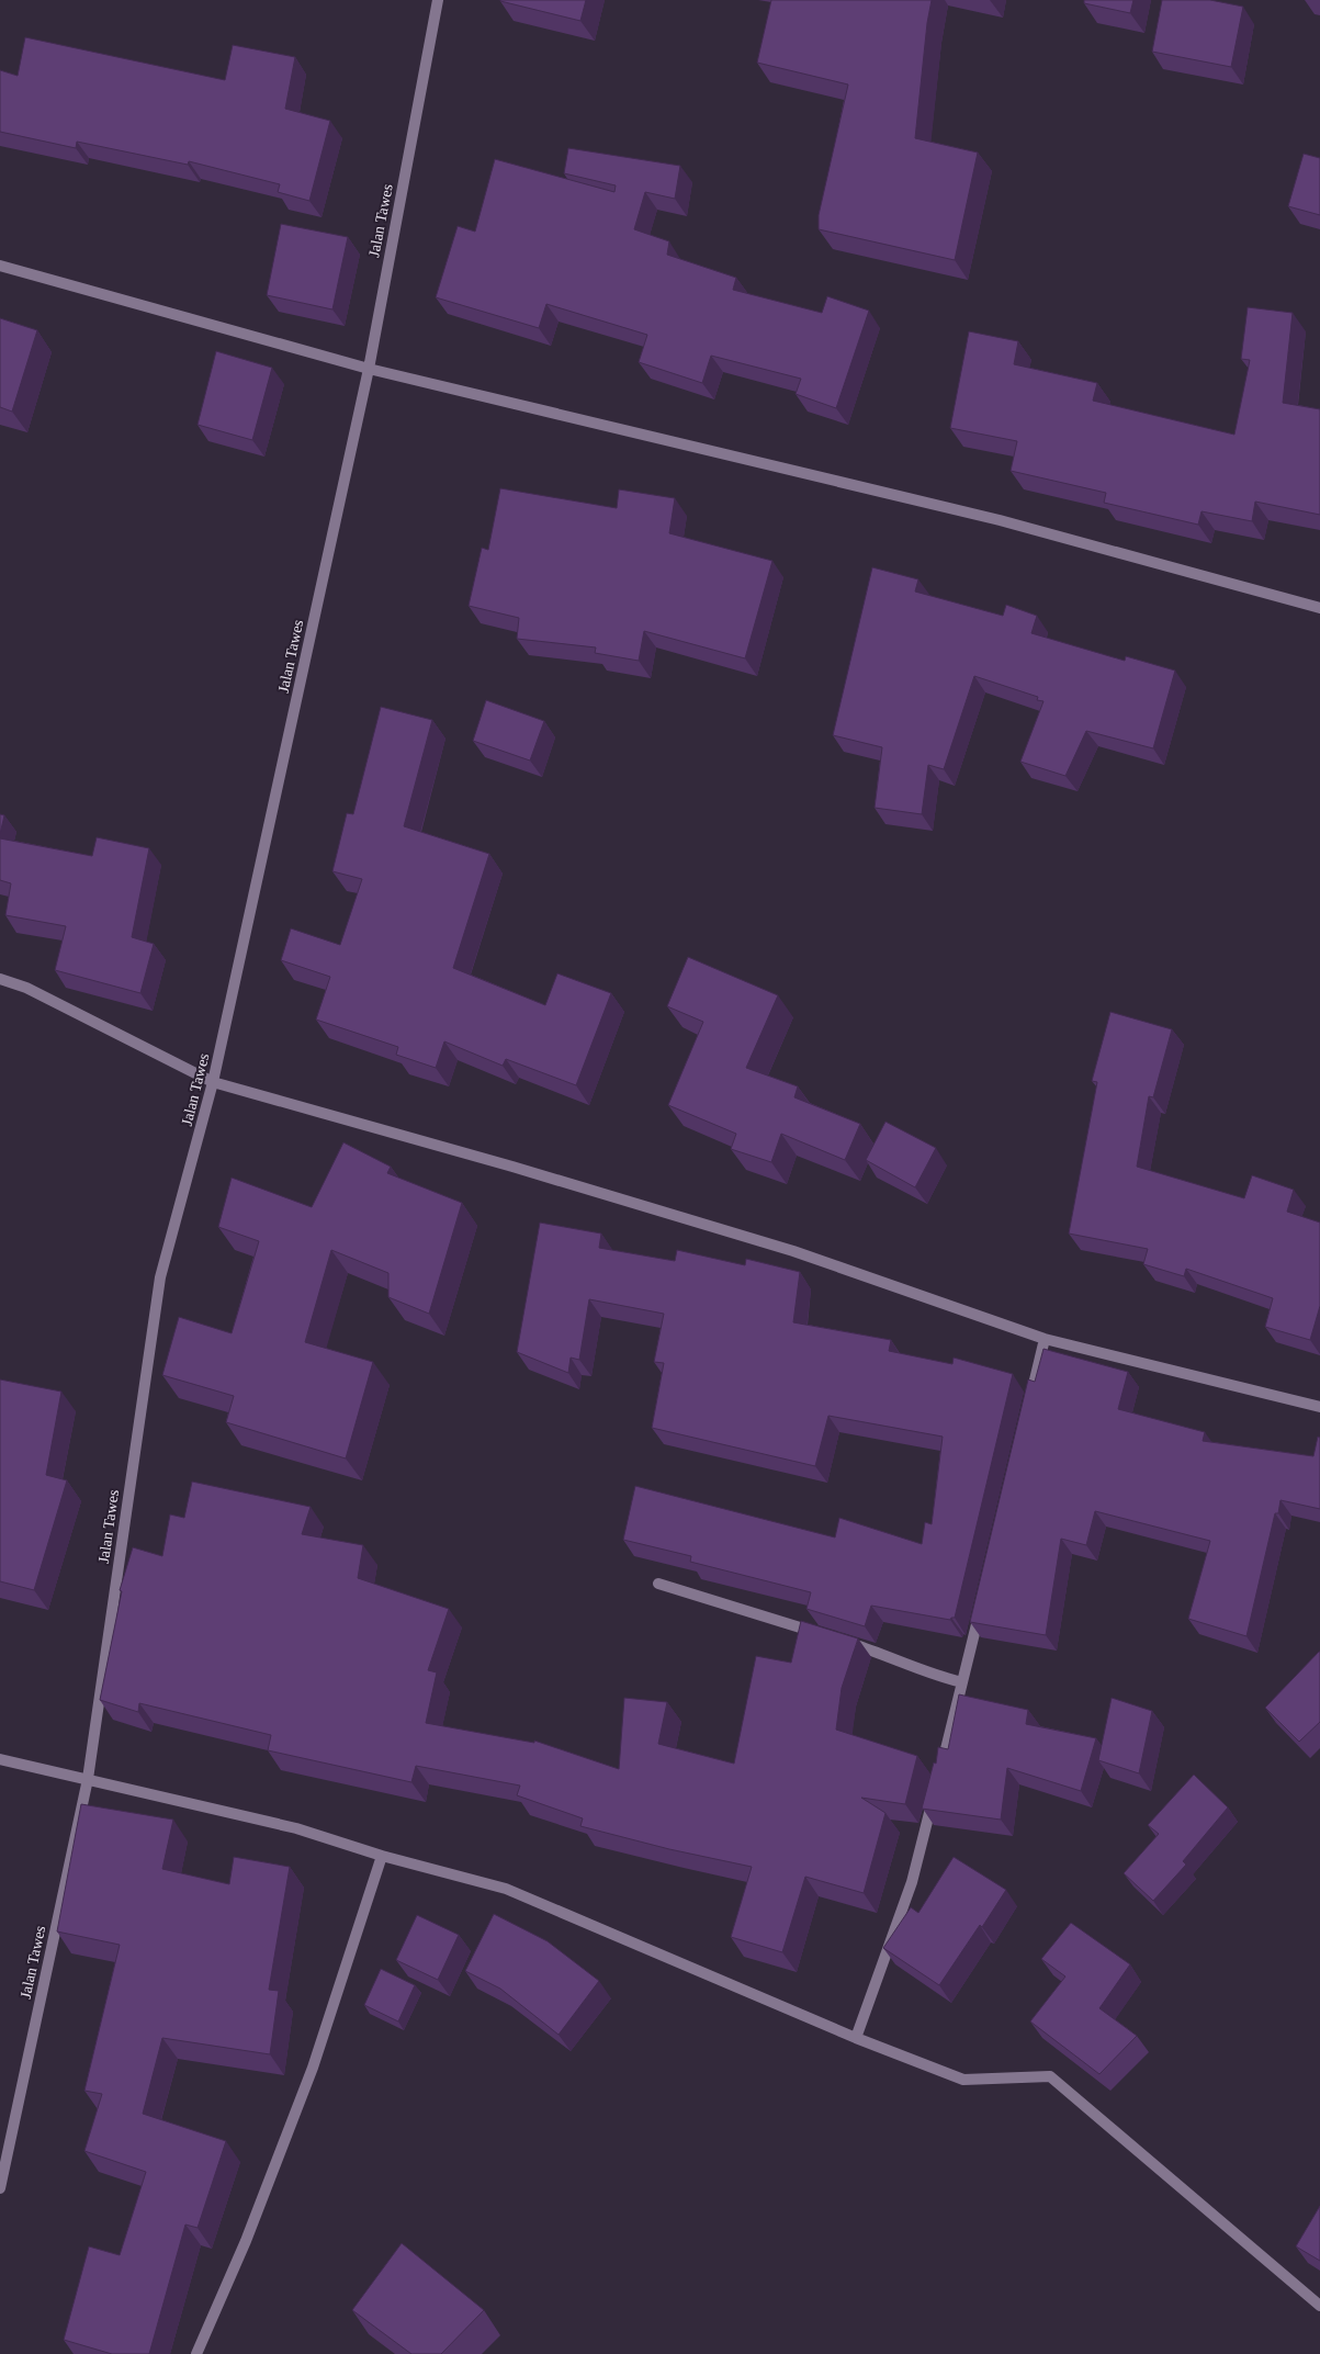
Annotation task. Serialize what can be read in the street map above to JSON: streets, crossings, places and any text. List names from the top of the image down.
{
  "streets": {
    "street": ["Jalan Tawes"]
  }
}
